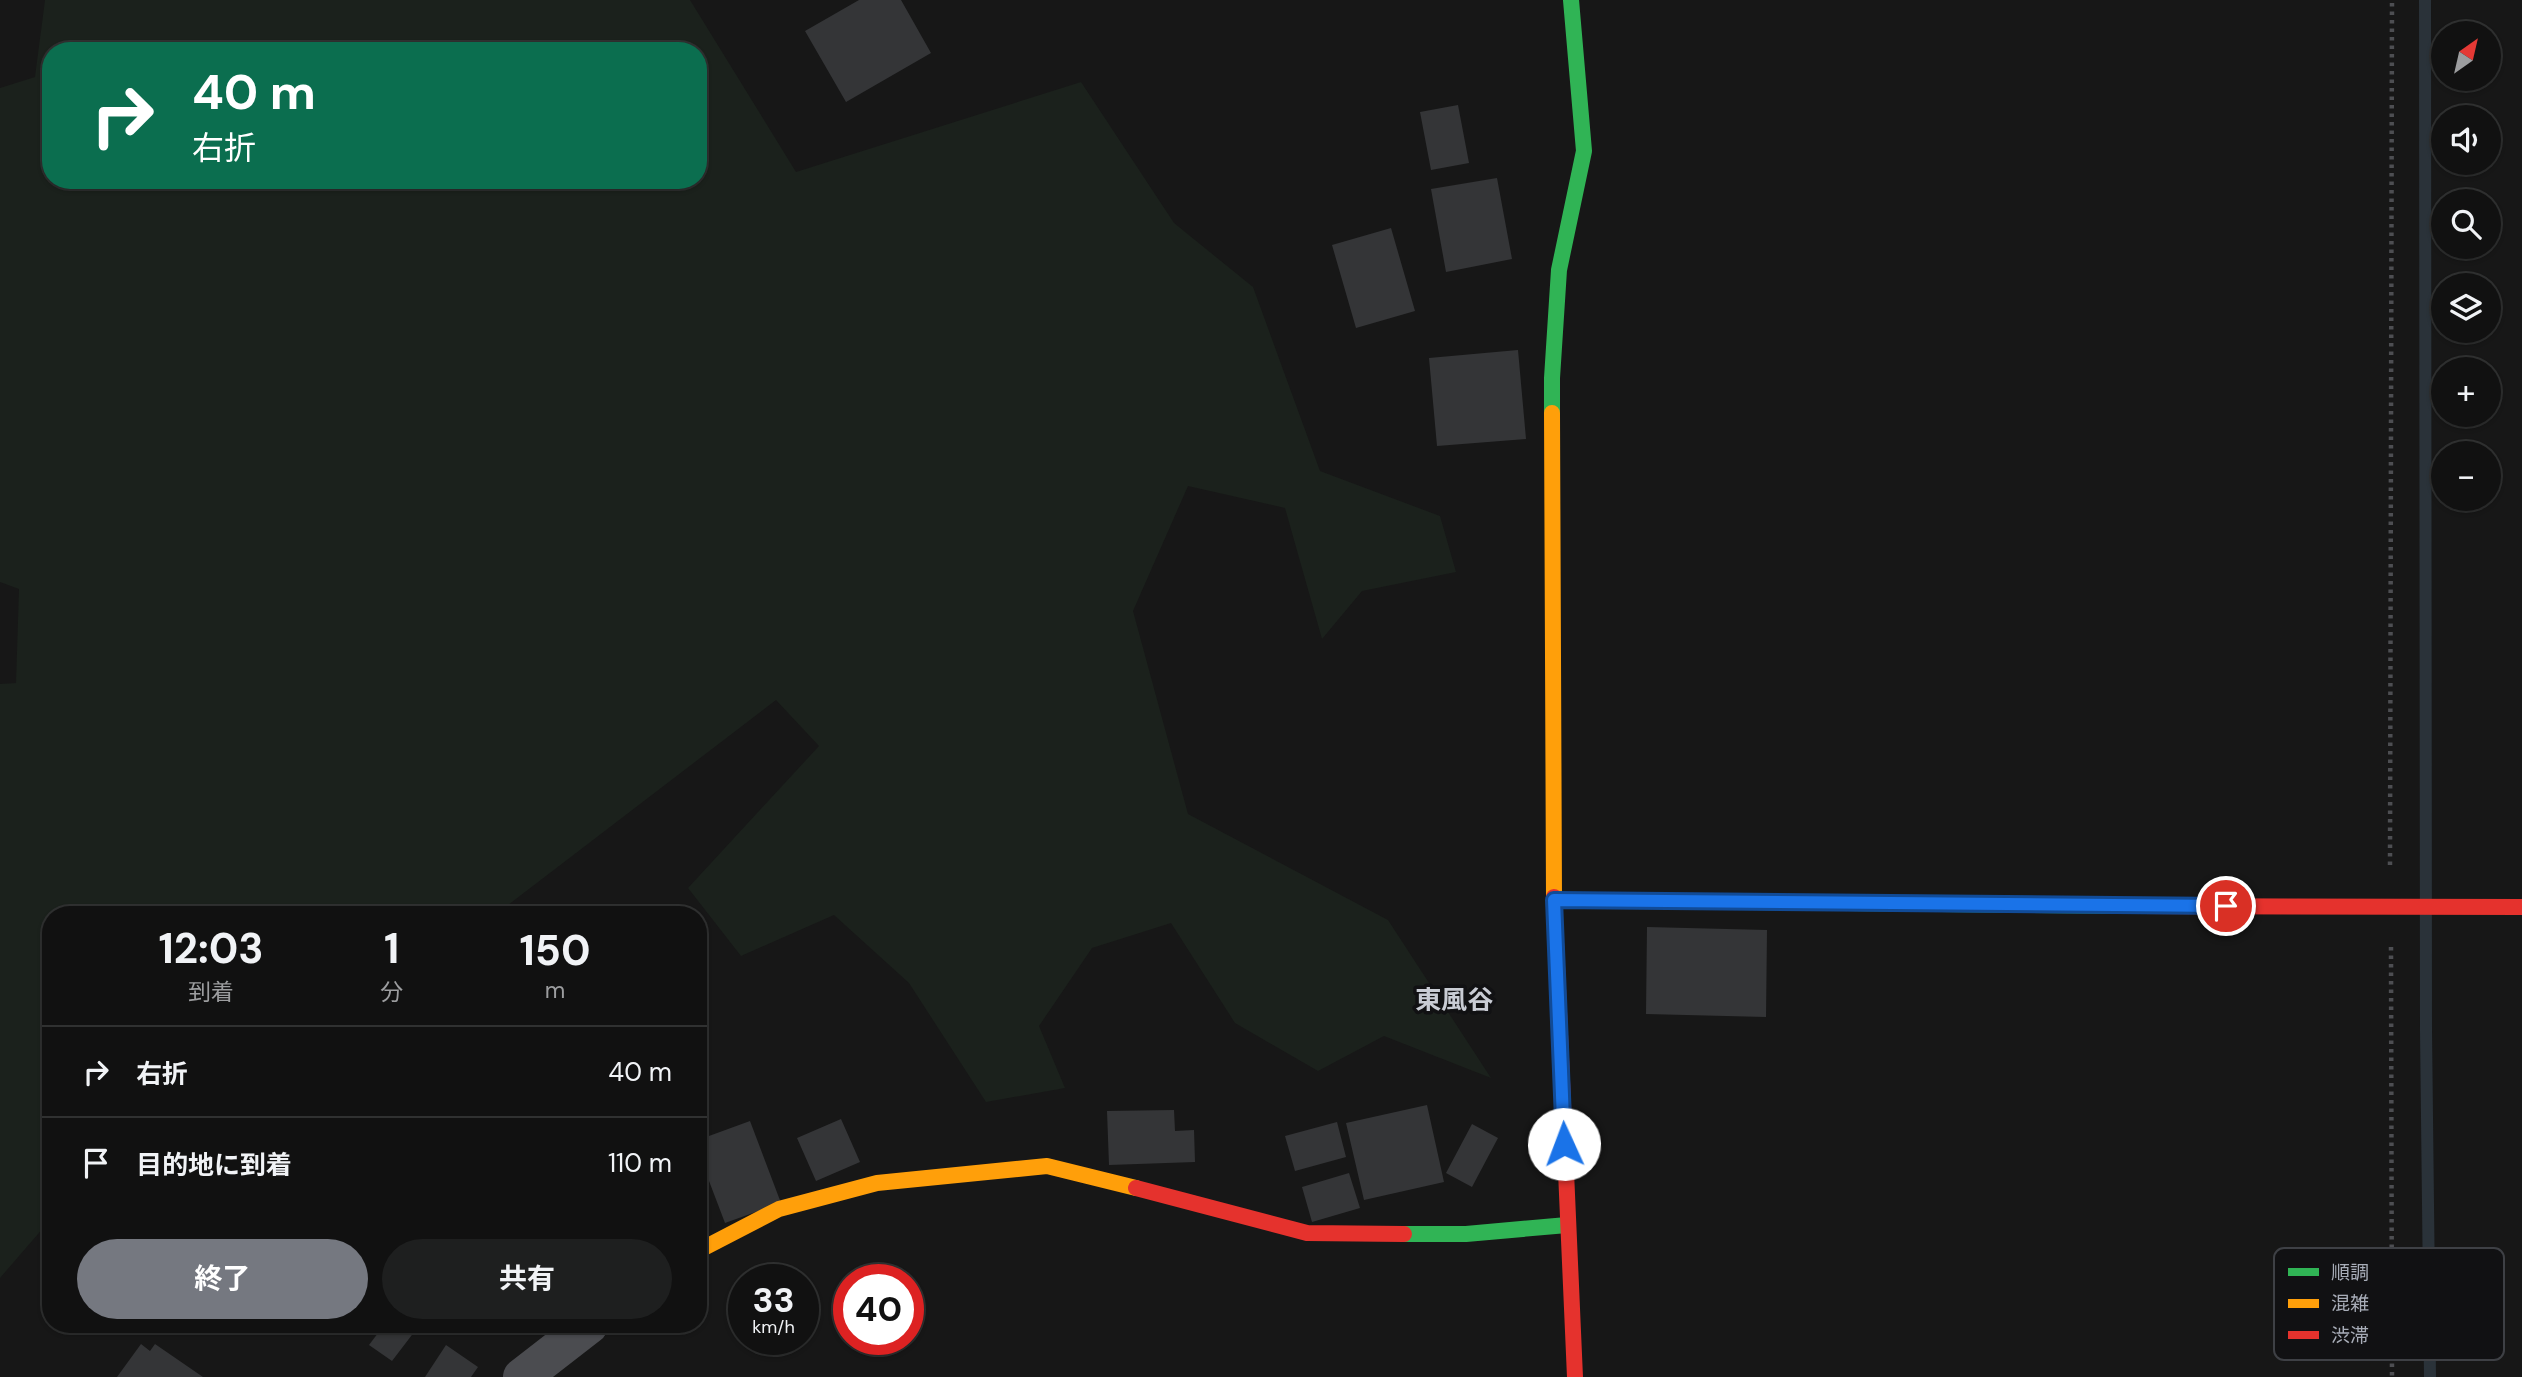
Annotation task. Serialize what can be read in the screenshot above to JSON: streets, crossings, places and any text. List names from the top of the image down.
{
  "districts": ["東風谷"],
  "legend": ["順調", "混雑", "渋滞"],
  "north": "top right",
  "page": {
    "map_buttons": ["+", "−"],
    "turn": ["40 m", "右折"],
    "eta": [
      "12:03",
      "到着",
      "1",
      "分",
      "150",
      "m"
    ],
    "list": [
      {
        "name": "右折",
        "value": "40 m"
      },
      {
        "name": "目的地に到着",
        "value": "110 m"
      }
    ],
    "buttons": ["終了", "共有"],
    "speed": "33 km/h",
    "limit": "40"
  }
}
